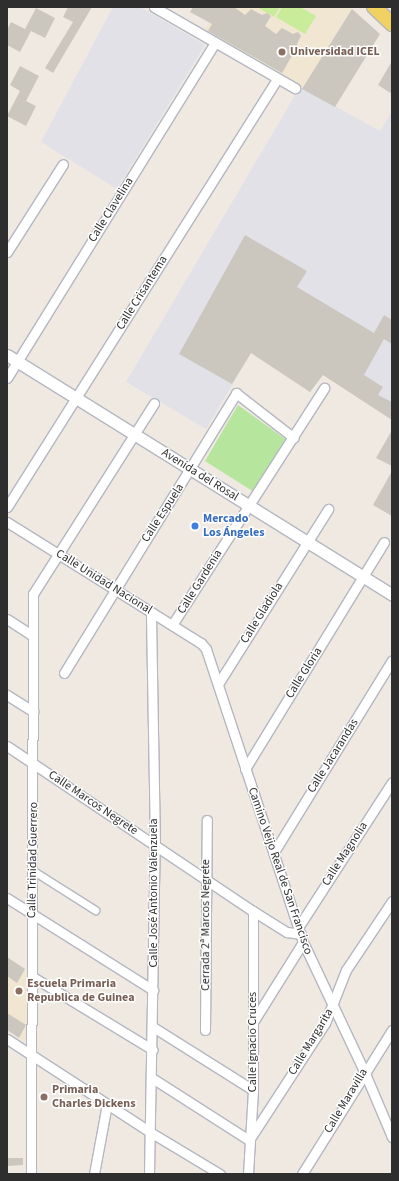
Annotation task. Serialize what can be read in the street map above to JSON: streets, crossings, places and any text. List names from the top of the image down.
{
  "streets": {
    "street": [
      "Calle Clavelina",
      "Calle Crisantema",
      "Avenida del Rosal",
      "Calle Espuela",
      "Calle Unidad Nacional",
      "Calle Gardenia",
      "Calle Gladiola",
      "Calle Gloria",
      "Calle Jacarandas",
      "Calle Marcos Negrete",
      "Calle Magnolia",
      "Calle Trinidad Guerrero",
      "Camino Veijo Real de San Francisco",
      "Calle José Antonio Valenzuela",
      "Cerrada 2ª Marcos Negrete",
      "Calle Ignacio Cruces",
      "Calle Margarita",
      "Calle Maravilla"
    ]
  },
  "crossings": [
    ["Calle Clavelina", "Avenida del Rosal"],
    ["Calle Crisantema", "Avenida del Rosal"],
    ["Avenida del Rosal", "Calle Espuela"],
    ["Avenida del Rosal", "Calle Gardenia"],
    ["Avenida del Rosal", "Calle Gladiola"],
    ["Avenida del Rosal", "Calle Gloria"],
    ["Avenida del Rosal", "Calle Trinidad Guerrero"],
    ["Calle Espuela", "Calle Unidad Nacional"],
    ["Calle Espuela", "Calle Gardenia"],
    ["Calle Unidad Nacional", "Calle Gardenia"],
    ["Calle Unidad Nacional", "Calle Trinidad Guerrero"],
    ["Calle Unidad Nacional", "Camino Veijo Real de San Francisco"],
    ["Calle Unidad Nacional", "Calle José Antonio Valenzuela"],
    ["Calle Gladiola", "Camino Veijo Real de San Francisco"],
    ["Calle Gloria", "Camino Veijo Real de San Francisco"],
    ["Calle Jacarandas", "Camino Veijo Real de San Francisco"],
    ["Calle Marcos Negrete", "Calle Magnolia"],
    ["Calle Marcos Negrete", "Calle Trinidad Guerrero"],
    ["Calle Marcos Negrete", "Camino Veijo Real de San Francisco"],
    ["Calle Marcos Negrete", "Calle José Antonio Valenzuela"],
    ["Calle Marcos Negrete", "Cerrada 2ª Marcos Negrete"],
    ["Calle Marcos Negrete", "Calle Ignacio Cruces"],
    ["Calle Magnolia", "Camino Veijo Real de San Francisco"],
    ["Calle Magnolia", "Calle Ignacio Cruces"],
    ["Camino Veijo Real de San Francisco", "Calle Margarita"],
    ["Camino Veijo Real de San Francisco", "Calle Maravilla"],
    ["Calle Ignacio Cruces", "Calle Margarita"]
  ],
  "places": [
    "Universidad ICEL",
    "Mercado Los Ángeles",
    "Escuela Primaria Republica de Guinea",
    "Primaria Charles Dickens"
  ]
}
